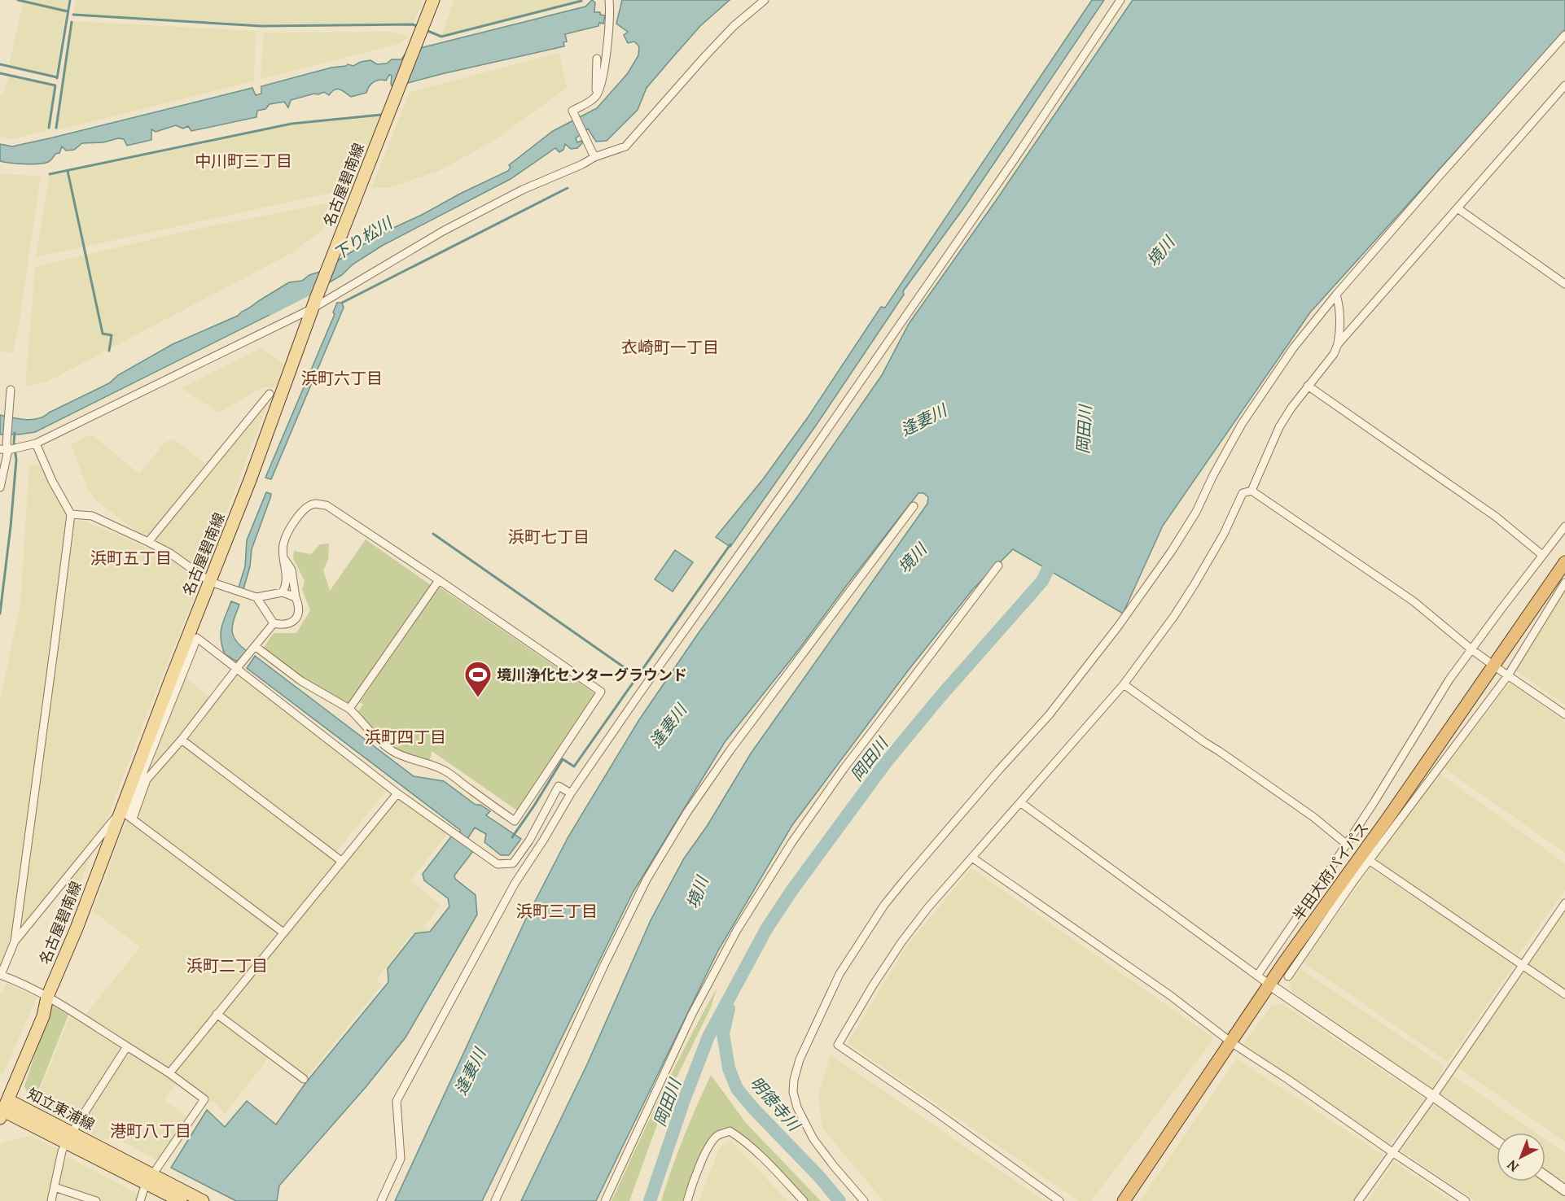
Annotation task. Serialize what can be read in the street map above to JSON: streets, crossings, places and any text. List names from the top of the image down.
{
  "streets": {
    "highway": ["半田大府パイパス"],
    "main road": ["名古屋碧南線", "知立東浦線"]
  },
  "crossings": [
    ["名古屋碧南線", "知立東浦線"]
  ],
  "districts": [
    "中川町三丁目",
    "衣崎町一丁目",
    "浜町六丁目",
    "浜町七丁目",
    "浜町五丁目",
    "浜町四丁目",
    "浜町三丁目",
    "浜町二丁目",
    "港町八丁目"
  ],
  "water": [
    "下り松川",
    "境川",
    "逢妻川",
    "岡田川",
    "明徳寺川"
  ],
  "places": {
    "sports": ["境川浄化センターグラウンド"]
  },
  "north": "bottom left"
}
